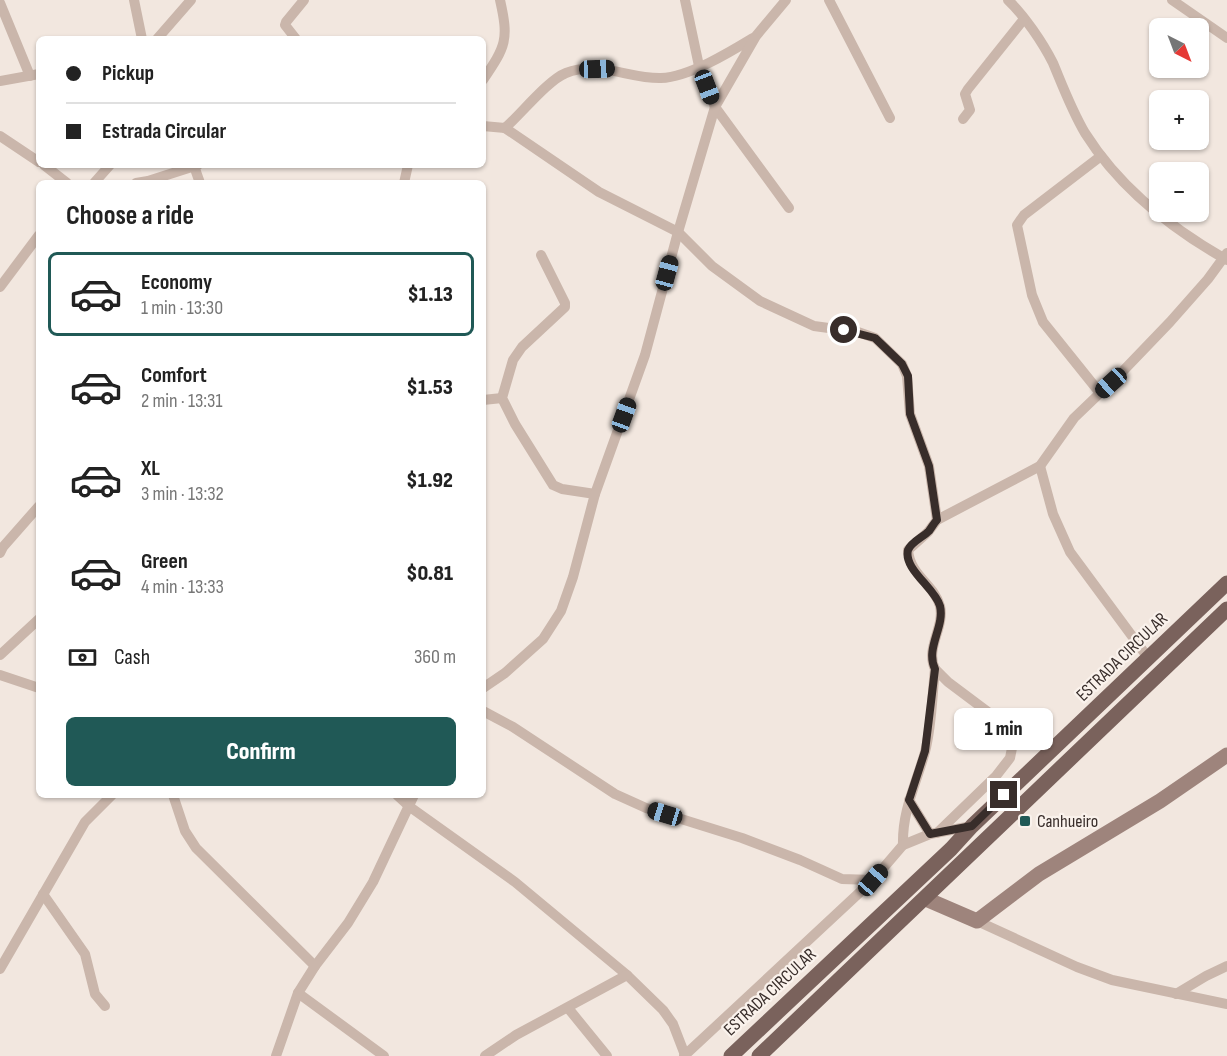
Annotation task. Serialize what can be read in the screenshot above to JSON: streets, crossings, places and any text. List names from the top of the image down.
{
  "streets": {
    "main road": ["ESTRADA CIRCULAR"]
  },
  "places": {
    "transit": ["Canhueiro"]
  },
  "north": "bottom right",
  "page": {
    "map_buttons": ["+", "−"],
    "banner": ["Pickup", "Estrada Circular"],
    "heading": "Choose a ride",
    "list": [
      {
        "name": "Economy",
        "note": "1 min · 13:30",
        "value": "$1.13"
      },
      {
        "name": "Comfort",
        "note": "2 min · 13:31",
        "value": "$1.53"
      },
      {
        "name": "XL",
        "note": "3 min · 13:32",
        "value": "$1.92"
      },
      {
        "name": "Green",
        "note": "4 min · 13:33",
        "value": "$0.81"
      }
    ],
    "pay": ["Cash", "360 m"],
    "buttons": "Confirm",
    "bubble": "1 min"
  }
}
